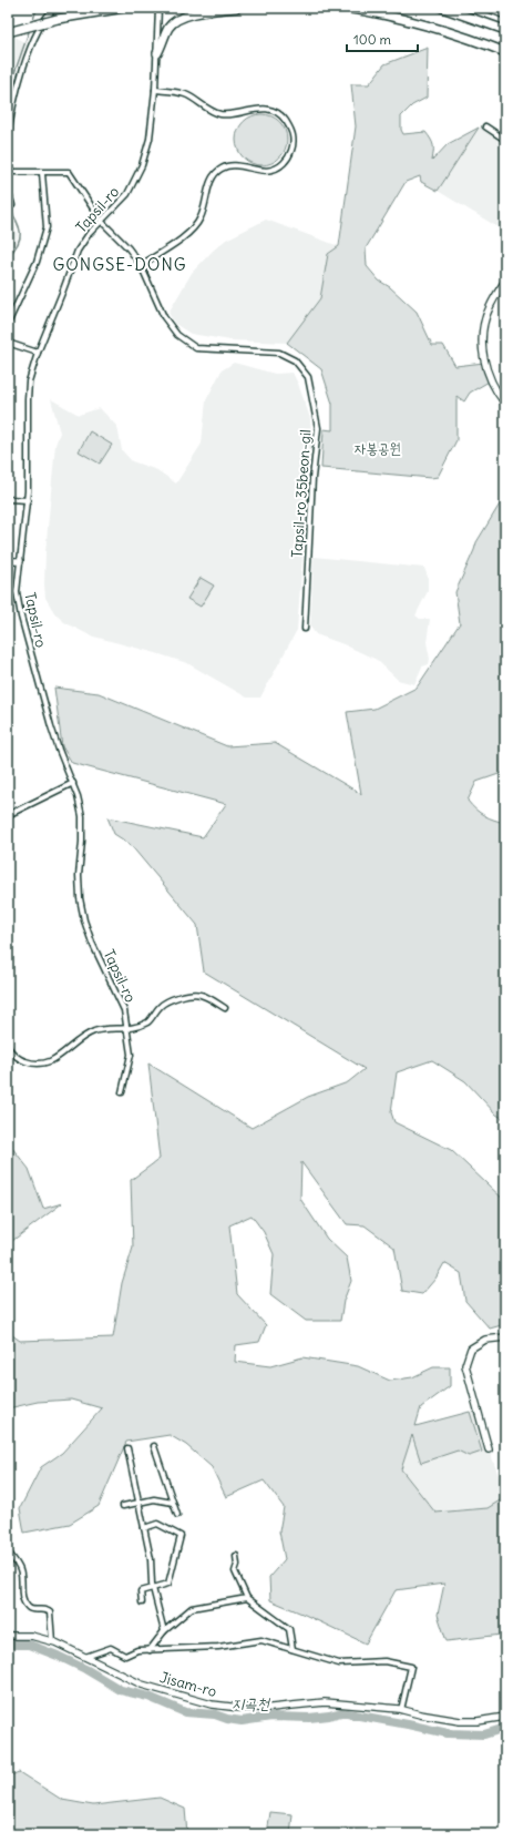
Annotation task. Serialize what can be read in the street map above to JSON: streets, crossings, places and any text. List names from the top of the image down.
{
  "streets": {
    "street": ["Tapsil-ro", "Tapsil-ro 35beon-gil", "Jisam-ro"]
  },
  "crossings": [
    ["Tapsil-ro", "Tapsil-ro 35beon-gil"]
  ],
  "districts": ["GONGSE-DONG"],
  "water": ["지곡천"],
  "parks": ["자봉공원"],
  "scale_bar": "100 m"
}
